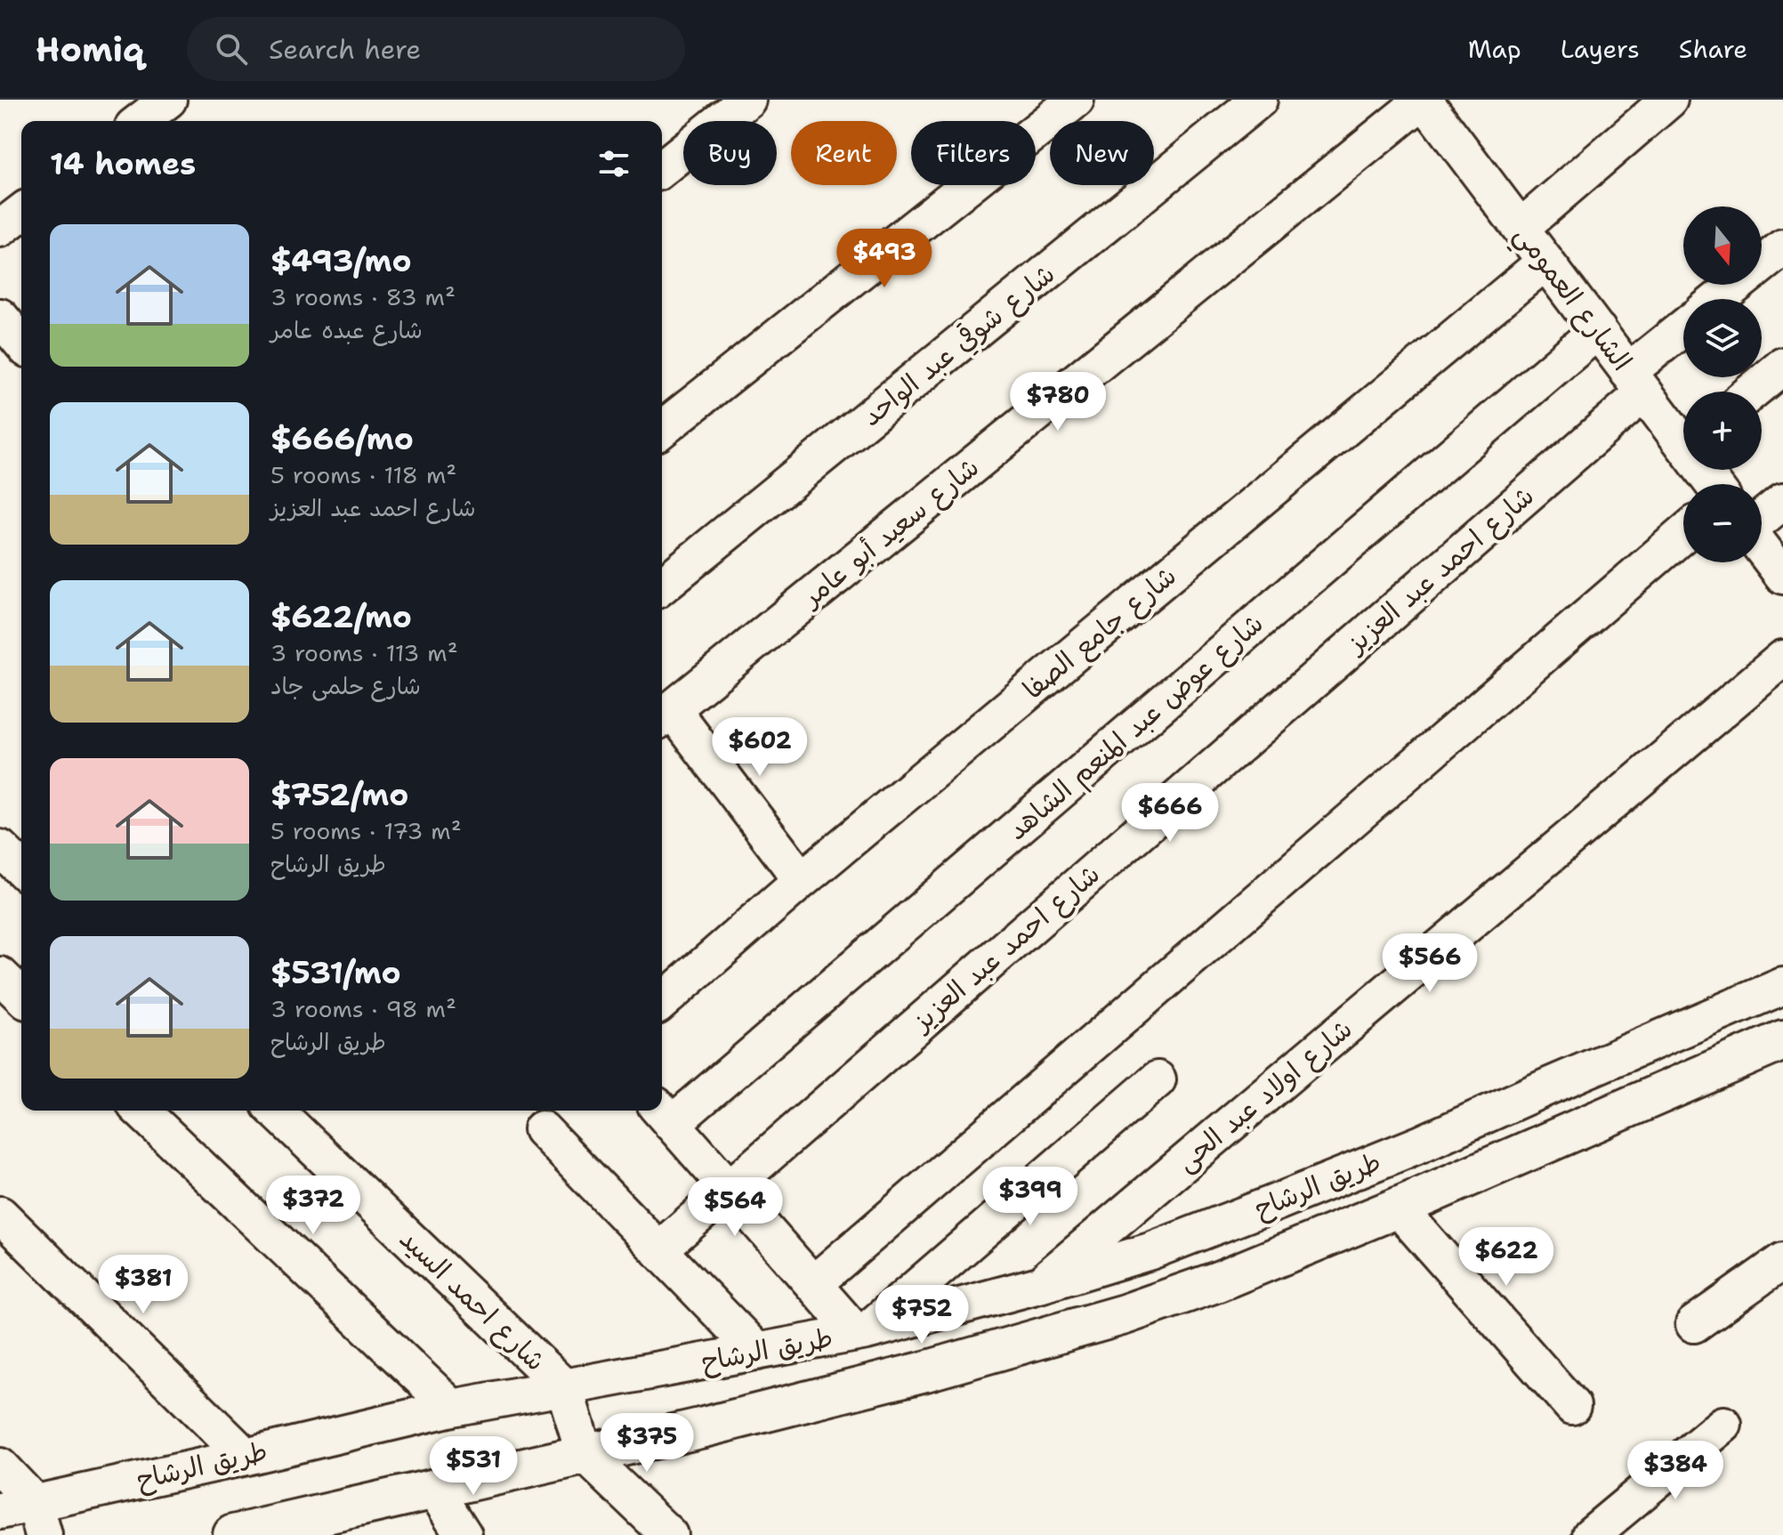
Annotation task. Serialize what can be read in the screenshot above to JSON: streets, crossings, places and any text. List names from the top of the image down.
{
  "streets": {
    "street": [
      "الشارع العمومي",
      "شارع شوقي عبد الواحد",
      "شارع سعيد أبو عامر",
      "شارع احمد عبد العزيز",
      "شارع جامع الصفا",
      "شارع عوض عبد المنعم الشاهد",
      "شارع اولاد عبد الحى",
      "طريق الرشاح",
      "شارع احمد السيد"
    ]
  },
  "crossings": [
    ["الشارع العمومي", "شارع سعيد أبو عامر"],
    ["الشارع العمومي", "شارع احمد عبد العزيز"],
    ["الشارع العمومي", "شارع جامع الصفا"],
    ["الشارع العمومي", "شارع عوض عبد المنعم الشاهد"],
    ["شارع اولاد عبد الحى", "طريق الرشاح"],
    ["طريق الرشاح", "شارع احمد السيد"]
  ],
  "north": "bottom",
  "page": {
    "header": "Homiq",
    "search": "Search here",
    "nav": ["Map", "Layers", "Share"],
    "chip": [
      "Buy",
      "Rent",
      "Filters",
      "New"
    ],
    "heading": "14 homes",
    "map_buttons": ["+", "−"],
    "list": [
      {
        "name": "$493/mo",
        "note": "3 rooms · 83 m² · شارع عبده عامر"
      },
      {
        "name": "$666/mo",
        "note": "5 rooms · 118 m² · شارع احمد عبد العزيز"
      },
      {
        "name": "$622/mo",
        "note": "3 rooms · 113 m² · شارع حلمى جاد"
      },
      {
        "name": "$752/mo",
        "note": "5 rooms · 173 m² · طريق الرشاح"
      },
      {
        "name": "$531/mo",
        "note": "3 rooms · 98 m² · طريق الرشاح"
      }
    ],
    "price": [
      "$493",
      "$780",
      "$602",
      "$666",
      "$566",
      "$399",
      "$372",
      "$564",
      "$622",
      "$381",
      "$752",
      "$375",
      "$531",
      "$384"
    ]
  }
}
